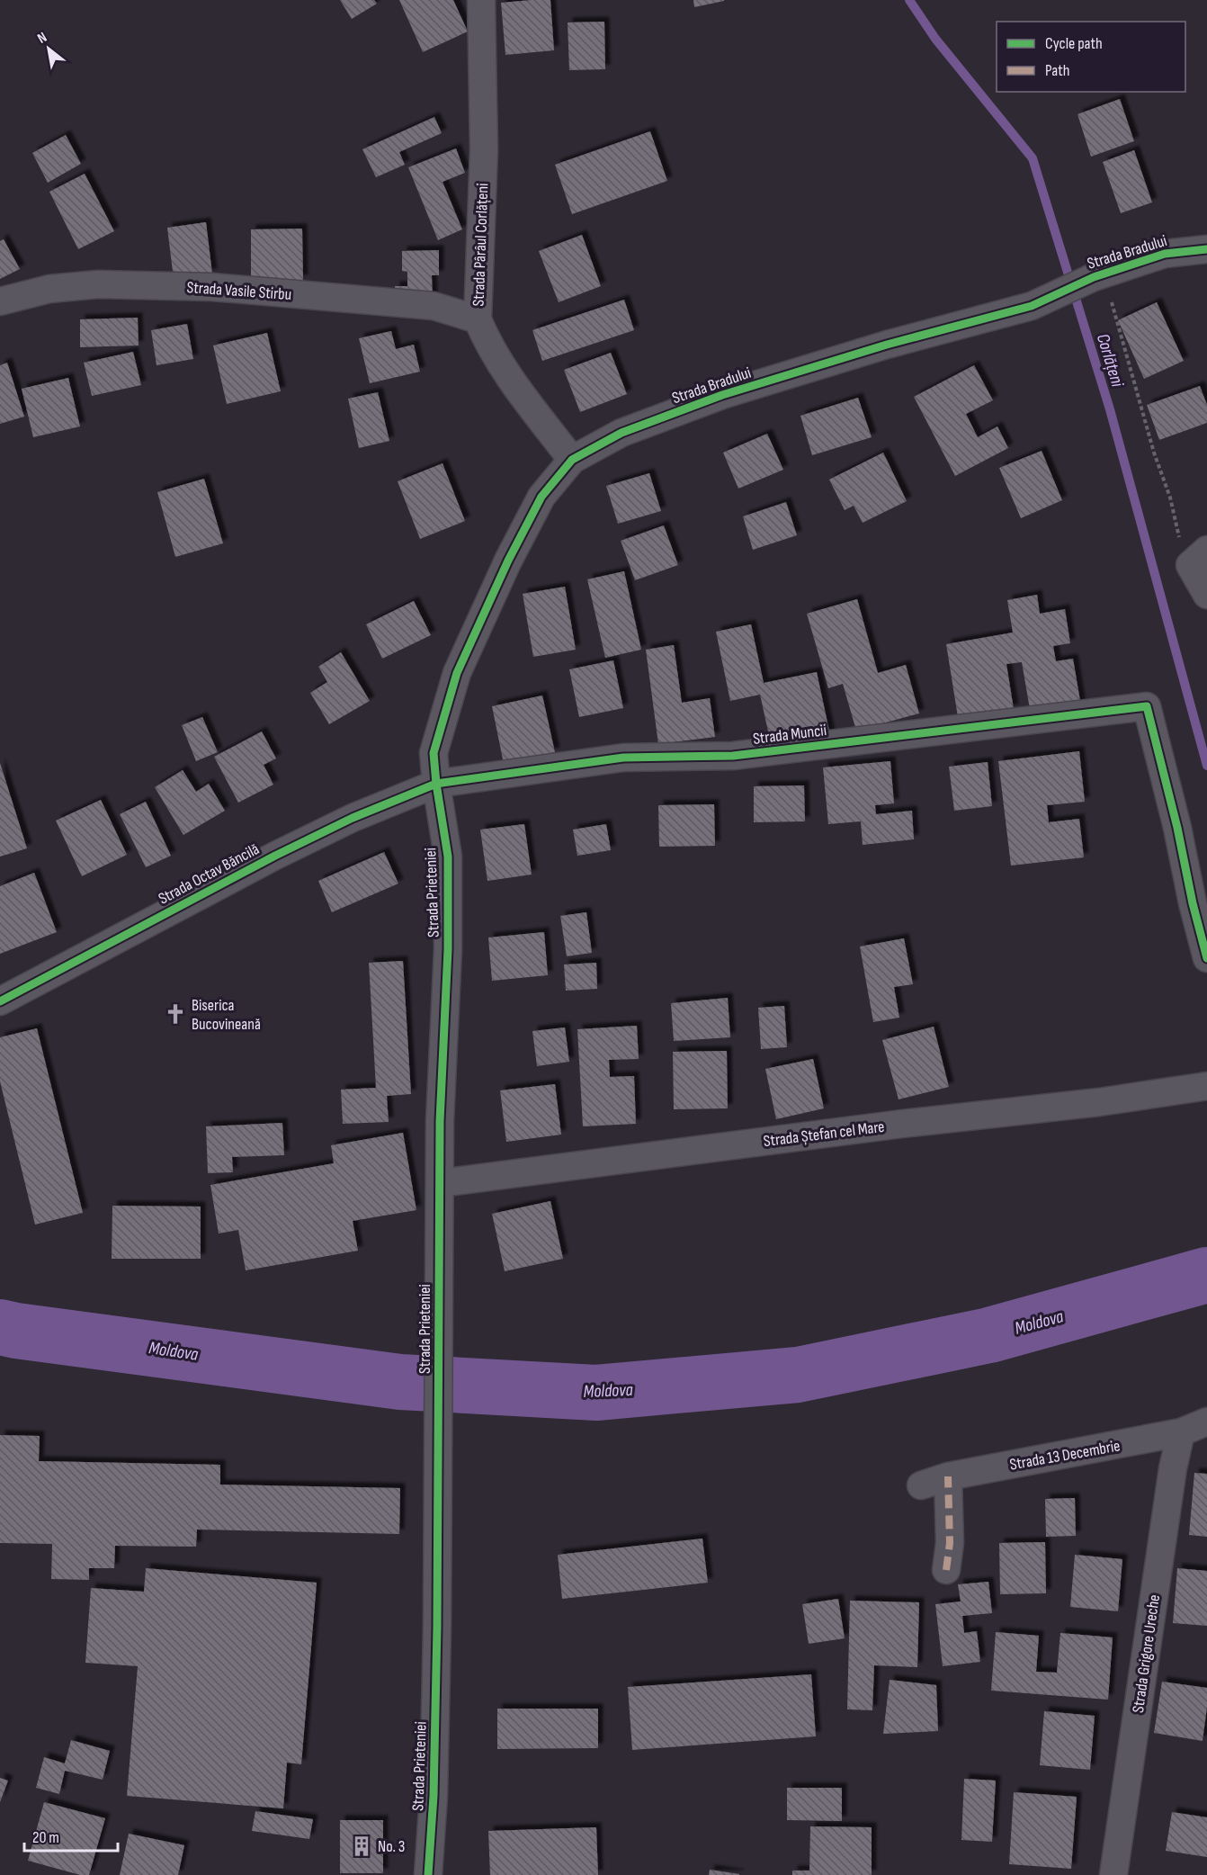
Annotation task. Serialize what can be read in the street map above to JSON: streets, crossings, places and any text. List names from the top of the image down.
{
  "streets": {
    "street": [
      "Strada Pârâul Corlățeni",
      "Strada Bradului",
      "Strada Vasile Stirbu",
      "Strada Muncii",
      "Strada Octav Băncilă",
      "Strada Prieteniei",
      "Strada Ștefan cel Mare",
      "Strada 13 Decembrie",
      "Strada Grigore Ureche"
    ]
  },
  "crossings": [
    ["Strada Pârâul Corlățeni", "Strada Bradului"],
    ["Strada Pârâul Corlățeni", "Strada Vasile Stirbu"],
    ["Strada Bradului", "Strada Muncii"],
    ["Strada Bradului", "Strada Octav Băncilă"],
    ["Strada Bradului", "Strada Prieteniei"],
    ["Strada Muncii", "Strada Octav Băncilă"],
    ["Strada Muncii", "Strada Prieteniei"],
    ["Strada Octav Băncilă", "Strada Prieteniei"],
    ["Strada Prieteniei", "Strada Ștefan cel Mare"],
    ["Strada 13 Decembrie", "Strada Grigore Ureche"]
  ],
  "water": ["Corlățeni", "Moldova"],
  "places": {
    "church": ["Biserica Bucovineană"],
    "building": ["No. 3"]
  },
  "legend": ["Cycle path", "Path"],
  "scale_bar": "20 m",
  "north": "top left"
}
